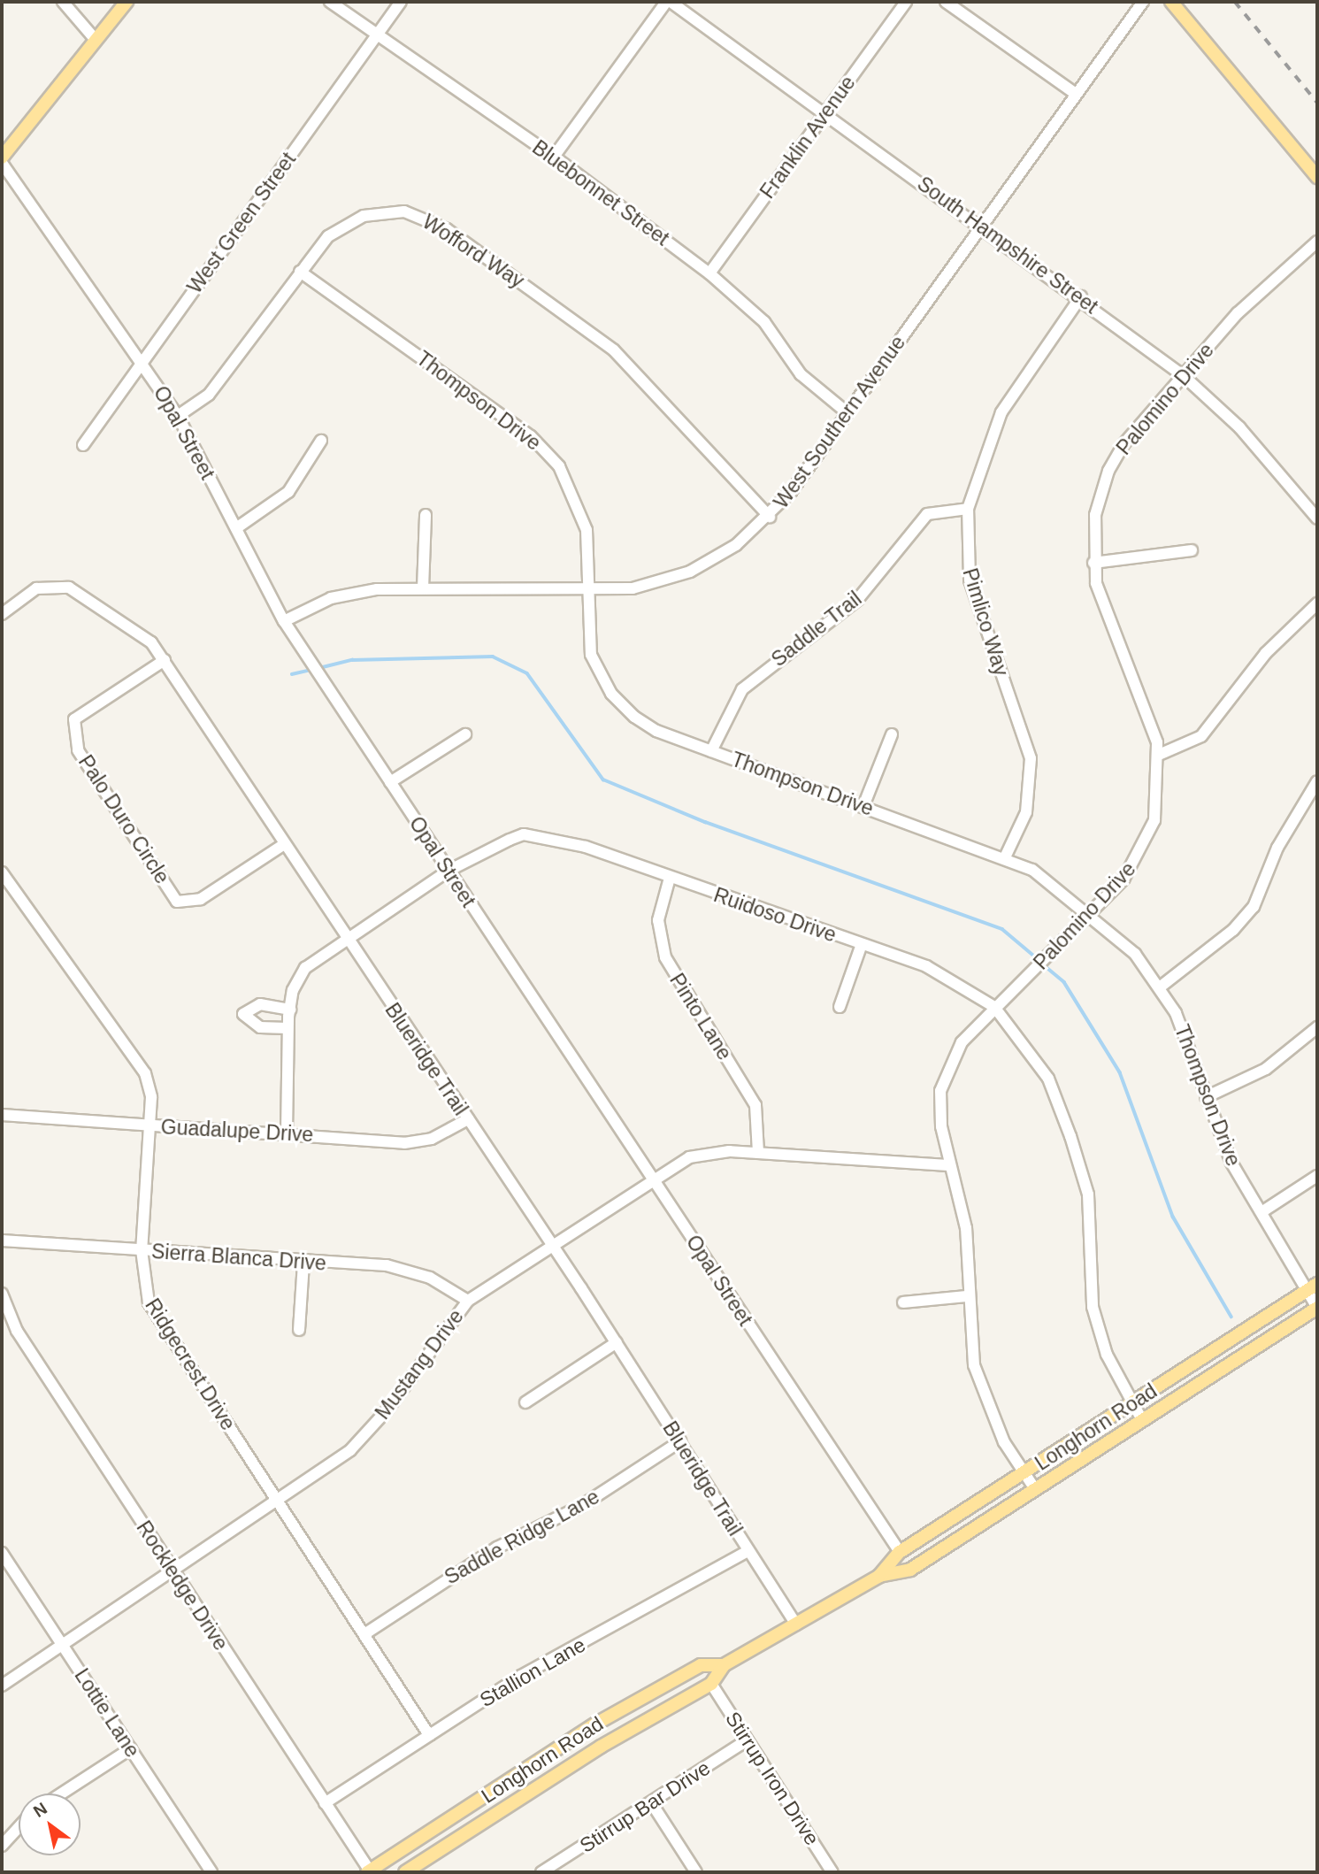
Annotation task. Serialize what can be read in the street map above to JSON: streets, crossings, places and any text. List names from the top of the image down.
{
  "streets": {
    "main road": ["Longhorn Road"],
    "street": [
      "Franklin Avenue",
      "Bluebonnet Street",
      "West Green Street",
      "South Hampshire Street",
      "Wofford Way",
      "Palomino Drive",
      "Thompson Drive",
      "West Southern Avenue",
      "Opal Street",
      "Pimlico Way",
      "Saddle Trail",
      "Palo Duro Circle",
      "Ruidoso Drive",
      "Pinto Lane",
      "Blueridge Trail",
      "Guadalupe Drive",
      "Sierra Blanca Drive",
      "Ridgecrest Drive",
      "Mustang Drive",
      "Saddle Ridge Lane",
      "Rockledge Drive",
      "Stallion Lane",
      "Lottie Lane",
      "Stirrup Iron Drive",
      "Stirrup Bar Drive"
    ]
  },
  "crossings": [
    ["Franklin Avenue", "Bluebonnet Street"],
    ["Franklin Avenue", "South Hampshire Street"],
    ["Bluebonnet Street", "West Green Street"],
    ["Bluebonnet Street", "West Southern Avenue"],
    ["West Green Street", "Opal Street"],
    ["South Hampshire Street", "Palomino Drive"],
    ["South Hampshire Street", "West Southern Avenue"],
    ["South Hampshire Street", "Pimlico Way"],
    ["Wofford Way", "Thompson Drive"],
    ["Wofford Way", "West Southern Avenue"],
    ["Wofford Way", "Opal Street"],
    ["Palomino Drive", "Thompson Drive"],
    ["Palomino Drive", "Ruidoso Drive"],
    ["Palomino Drive", "Mustang Drive"],
    ["Palomino Drive", "Longhorn Road"],
    ["Thompson Drive", "West Southern Avenue"],
    ["Thompson Drive", "Pimlico Way"],
    ["Thompson Drive", "Saddle Trail"],
    ["Thompson Drive", "Longhorn Road"],
    ["West Southern Avenue", "Opal Street"],
    ["Opal Street", "Ruidoso Drive"],
    ["Opal Street", "Mustang Drive"],
    ["Opal Street", "Longhorn Road"],
    ["Pimlico Way", "Saddle Trail"],
    ["Palo Duro Circle", "Blueridge Trail"],
    ["Ruidoso Drive", "Pinto Lane"],
    ["Ruidoso Drive", "Blueridge Trail"],
    ["Ruidoso Drive", "Guadalupe Drive"],
    ["Ruidoso Drive", "Longhorn Road"],
    ["Pinto Lane", "Mustang Drive"],
    ["Blueridge Trail", "Guadalupe Drive"],
    ["Blueridge Trail", "Mustang Drive"],
    ["Blueridge Trail", "Longhorn Road"],
    ["Blueridge Trail", "Saddle Ridge Lane"],
    ["Blueridge Trail", "Stallion Lane"],
    ["Guadalupe Drive", "Ridgecrest Drive"],
    ["Sierra Blanca Drive", "Ridgecrest Drive"],
    ["Sierra Blanca Drive", "Mustang Drive"],
    ["Ridgecrest Drive", "Mustang Drive"],
    ["Ridgecrest Drive", "Saddle Ridge Lane"],
    ["Ridgecrest Drive", "Stallion Lane"],
    ["Mustang Drive", "Rockledge Drive"],
    ["Mustang Drive", "Lottie Lane"],
    ["Longhorn Road", "Rockledge Drive"],
    ["Longhorn Road", "Stirrup Iron Drive"],
    ["Rockledge Drive", "Stallion Lane"],
    ["Stirrup Iron Drive", "Stirrup Bar Drive"]
  ],
  "north": "top left"
}
